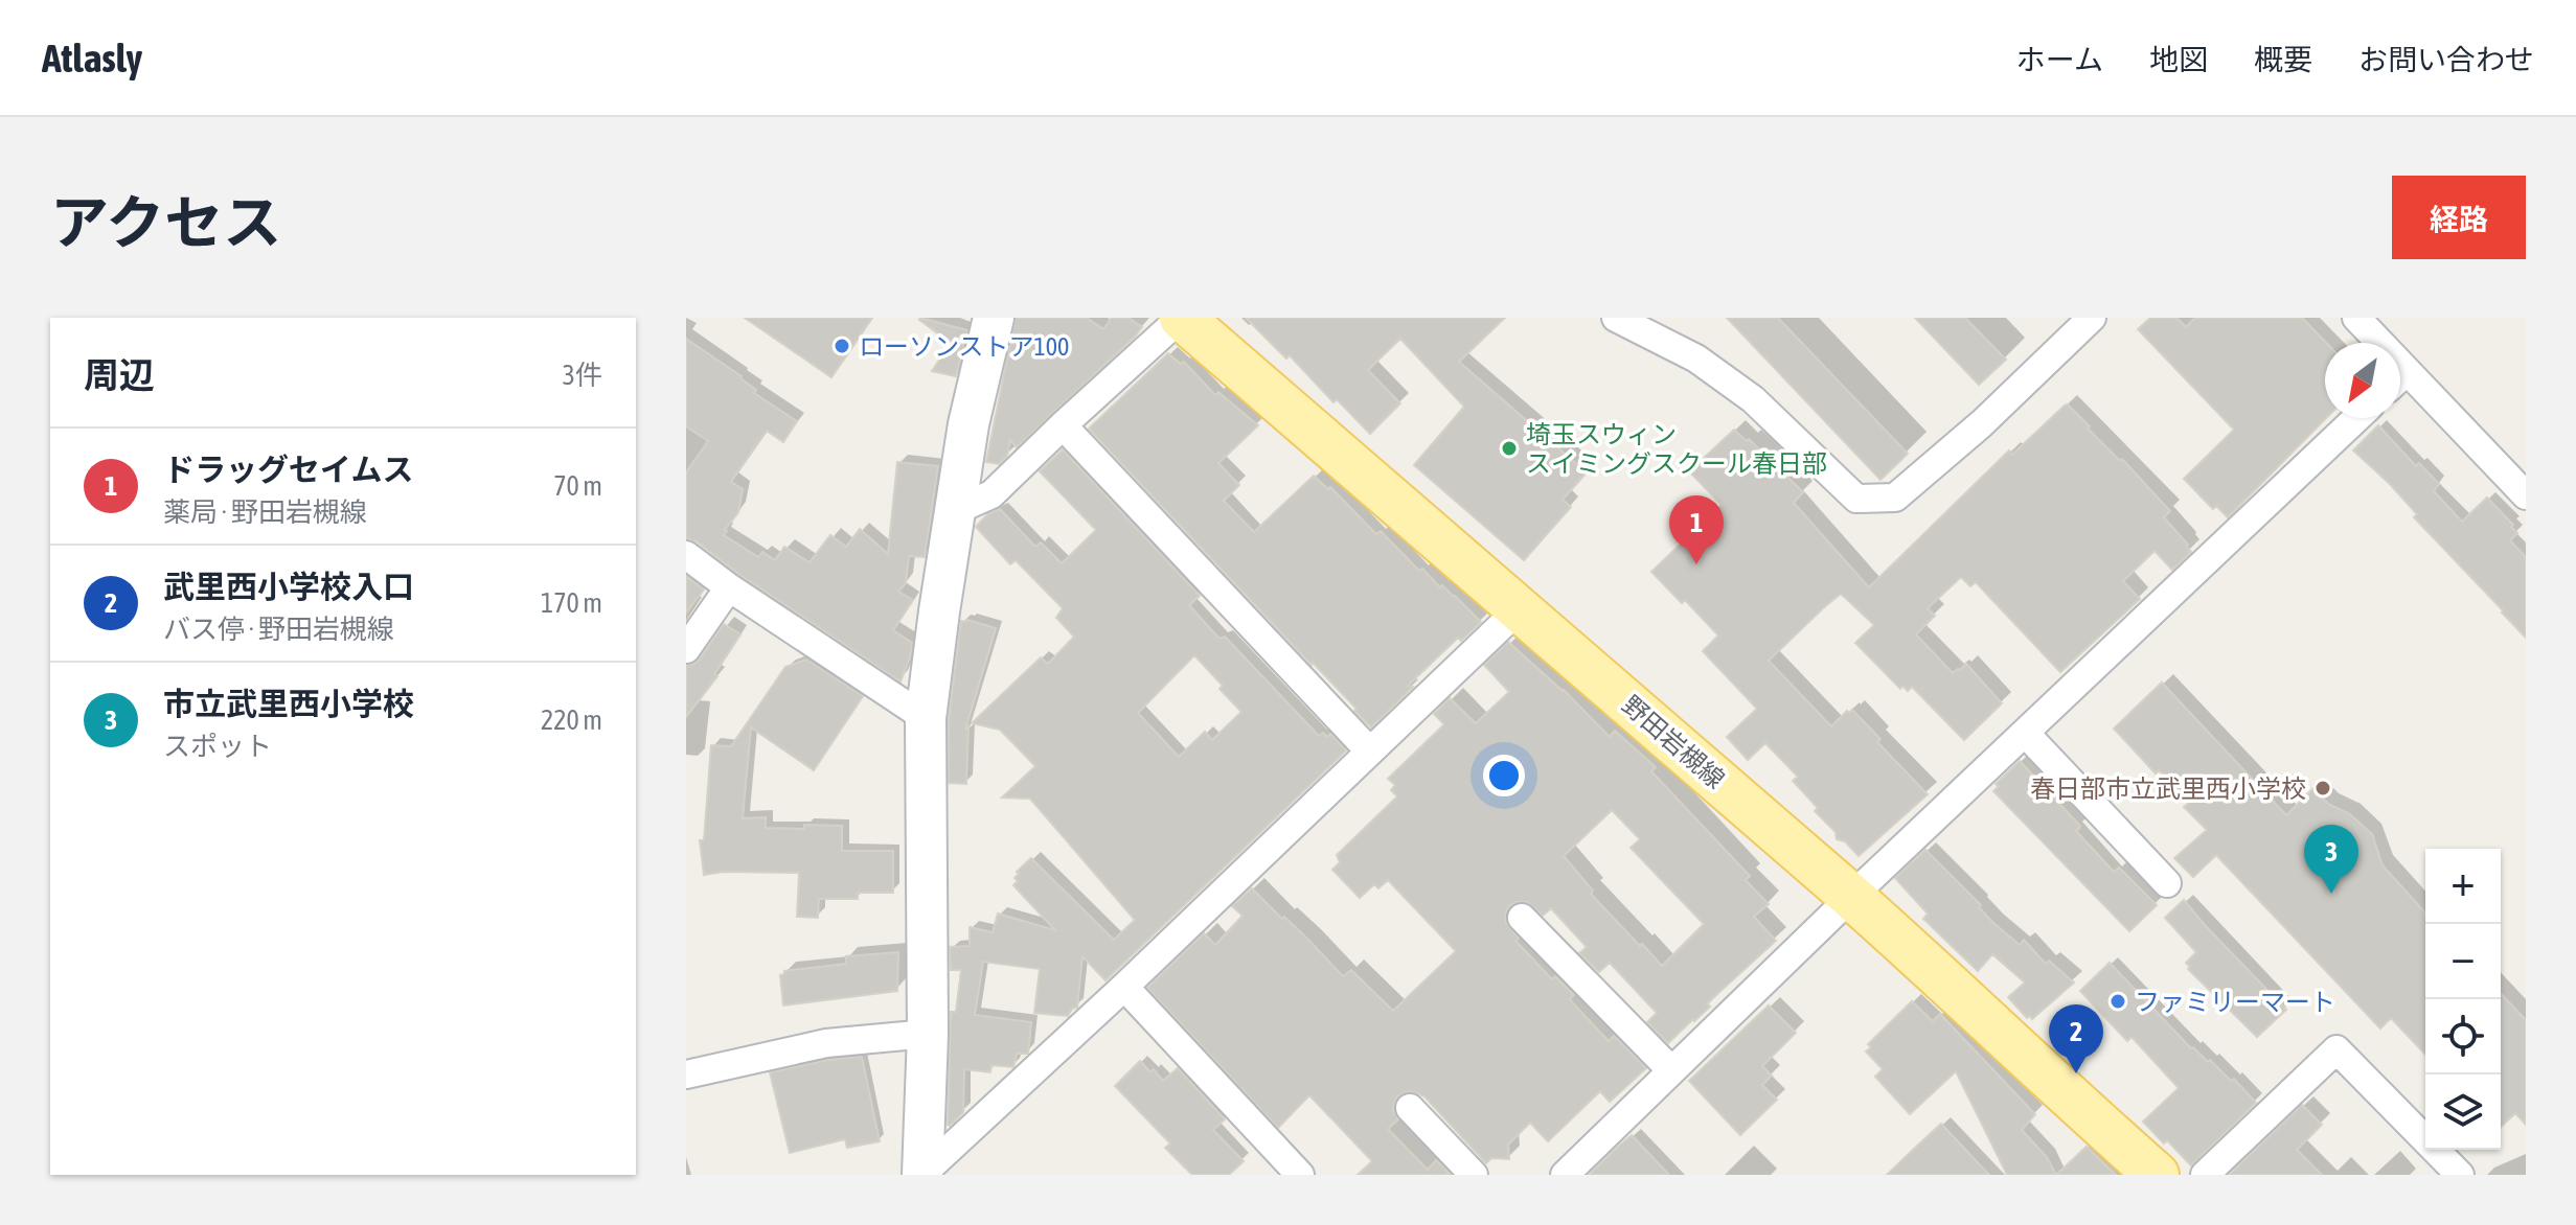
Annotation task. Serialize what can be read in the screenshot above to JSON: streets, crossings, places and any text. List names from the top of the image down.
{
  "streets": {
    "main road": ["野田岩槻線"]
  },
  "places": [
    "ローソンストア100",
    "埼玉スウィン スイミングスクール春日部",
    "春日部市立武里西小学校",
    "ファミリーマート"
  ],
  "north": "bottom left",
  "page": {
    "header": "Atlasly",
    "nav": [
      "ホーム",
      "地図",
      "概要",
      "お問い合わせ"
    ],
    "title": "アクセス",
    "buttons": "経路",
    "heading": ["周辺", "3件"],
    "list": [
      {
        "mark": "1",
        "name": "ドラッグセイムス",
        "note": "薬局 · 野田岩槻線",
        "value": "70 m"
      },
      {
        "mark": "2",
        "name": "武里西小学校入口",
        "note": "バス停 · 野田岩槻線",
        "value": "170 m"
      },
      {
        "mark": "3",
        "name": "市立武里西小学校",
        "note": "スポット",
        "value": "220 m"
      }
    ],
    "pins": ["1", "3", "2"],
    "map_buttons": ["+", "−"]
  }
}
